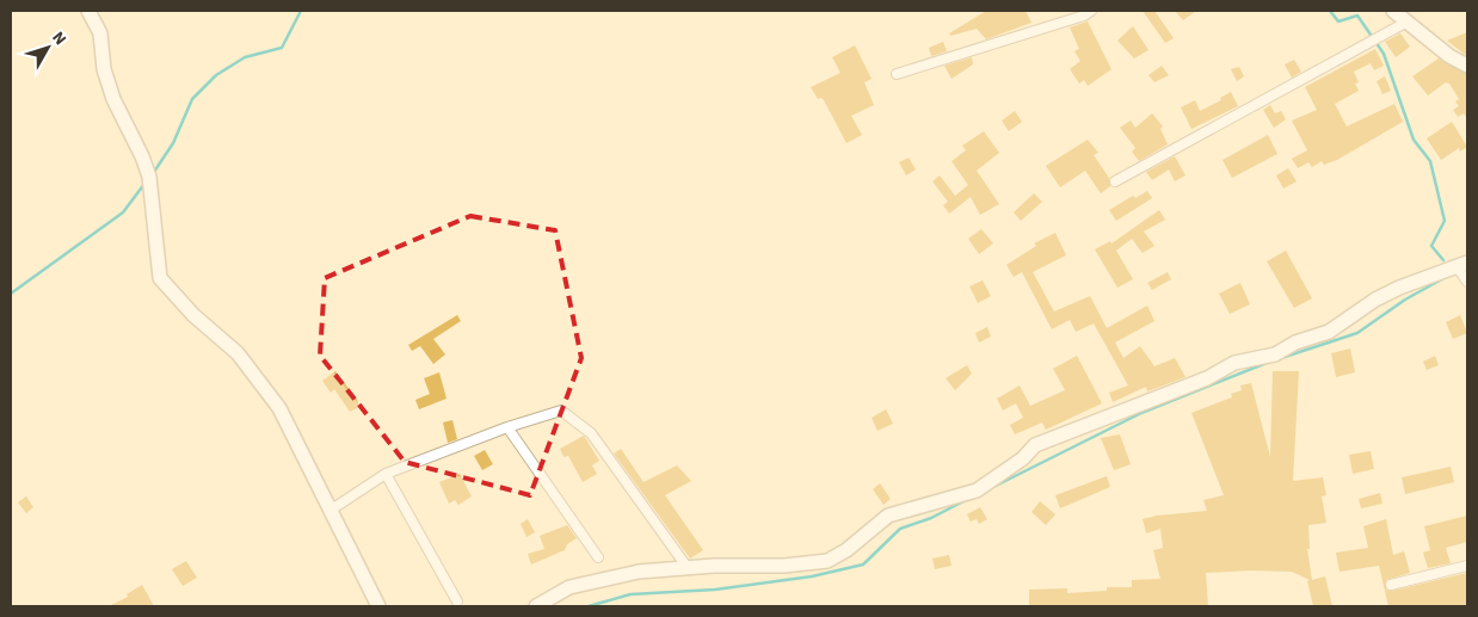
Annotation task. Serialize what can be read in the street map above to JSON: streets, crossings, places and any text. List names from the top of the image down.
{
  "north": "top right"
}
